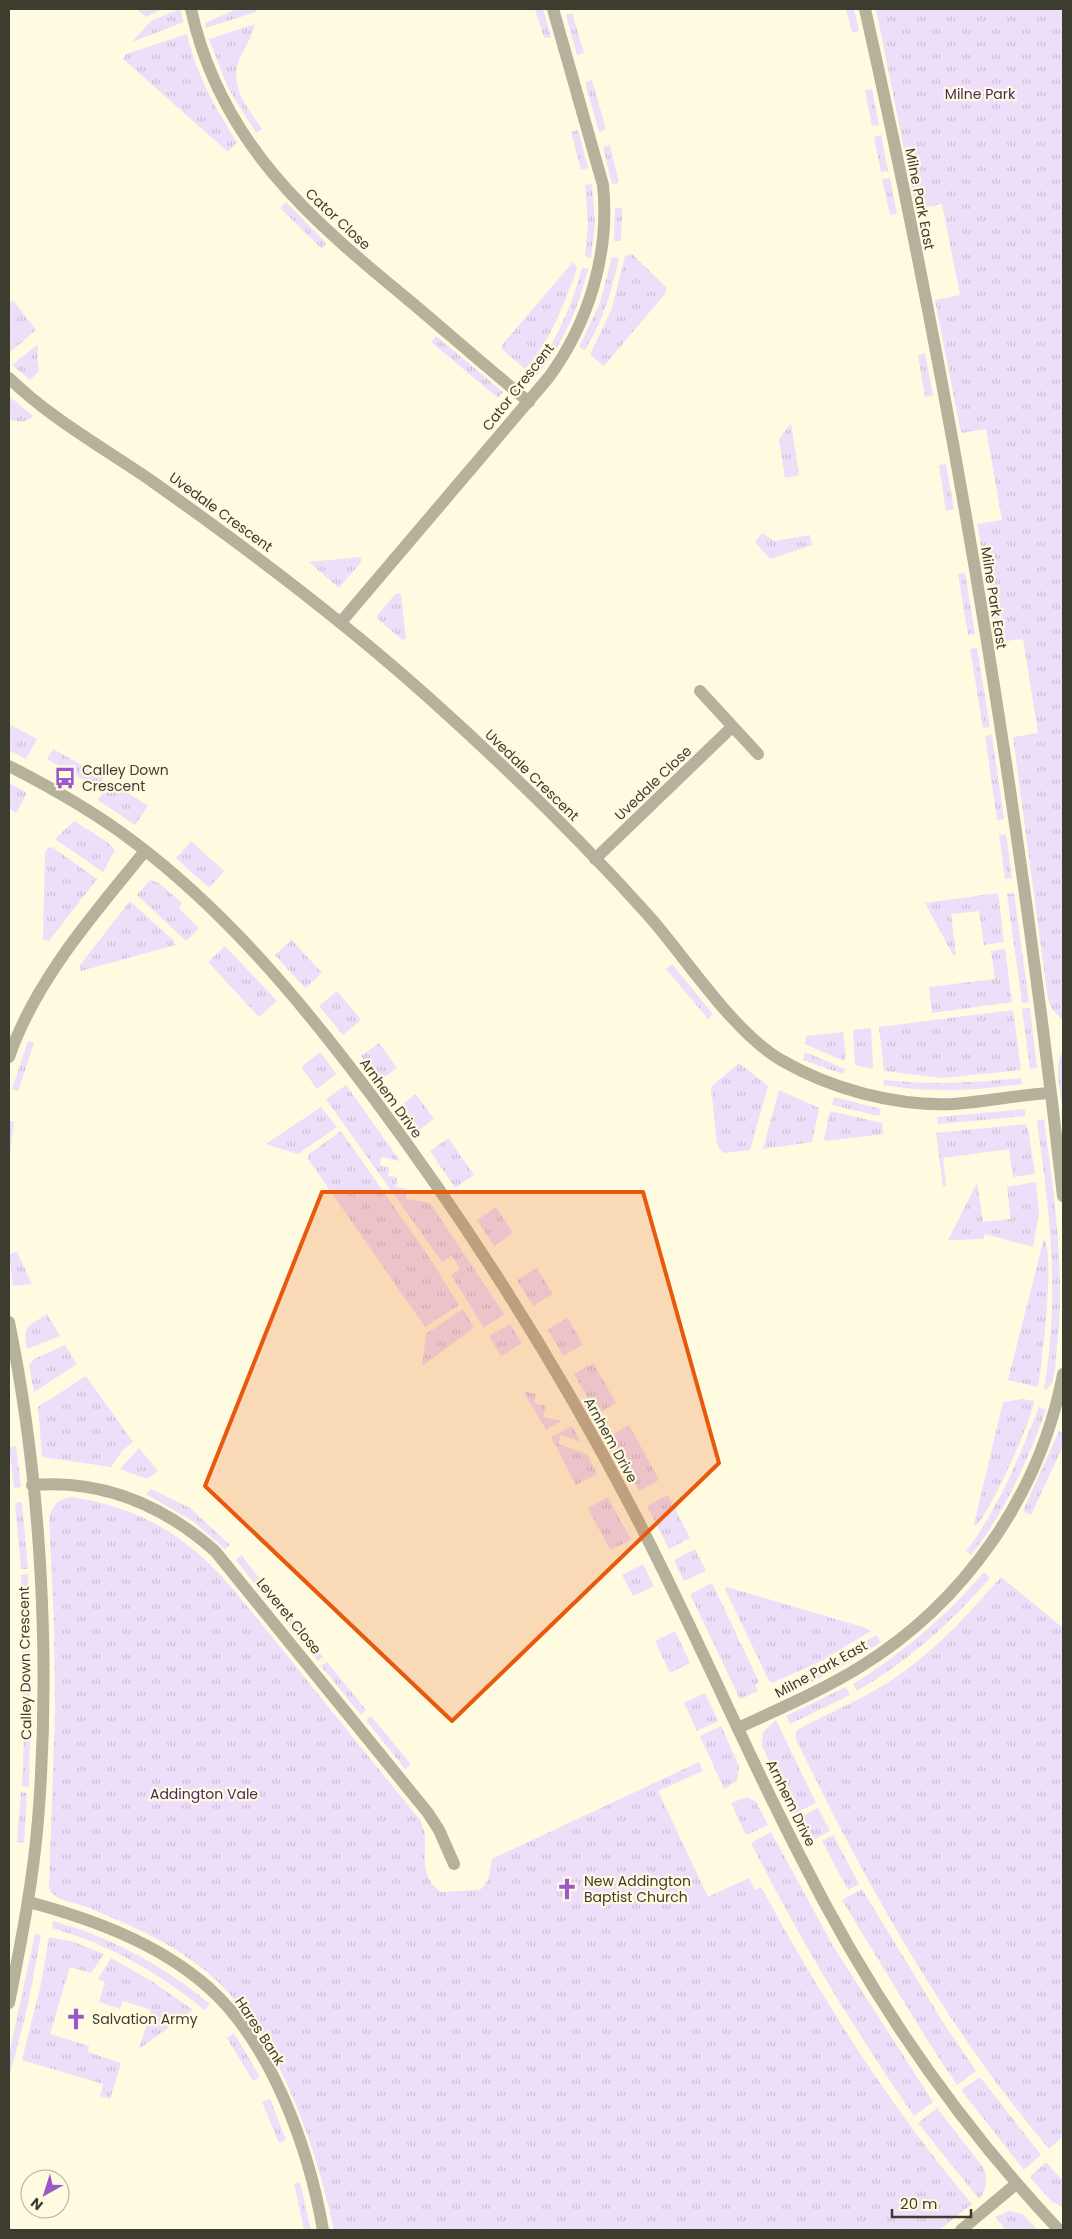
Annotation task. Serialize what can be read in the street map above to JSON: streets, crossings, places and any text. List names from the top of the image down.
{
  "streets": {
    "street": [
      "Milne Park East",
      "Cator Close",
      "Cator Crescent",
      "Uvedale Crescent",
      "Uvedale Close",
      "Arnhem Drive",
      "Leveret Close",
      "Calley Down Crescent",
      "Hares Bank"
    ]
  },
  "crossings": [
    ["Milne Park East", "Uvedale Crescent"],
    ["Milne Park East", "Arnhem Drive"],
    ["Cator Close", "Cator Crescent"],
    ["Cator Crescent", "Uvedale Crescent"],
    ["Uvedale Crescent", "Uvedale Close"],
    ["Leveret Close", "Calley Down Crescent"],
    ["Calley Down Crescent", "Hares Bank"]
  ],
  "parks": ["Milne Park", "Addington Vale"],
  "places": {
    "bus stop": ["Calley Down Crescent"],
    "church": ["New Addington Baptist Church", "Salvation Army"]
  },
  "scale_bar": "20 m",
  "north": "bottom left"
}
